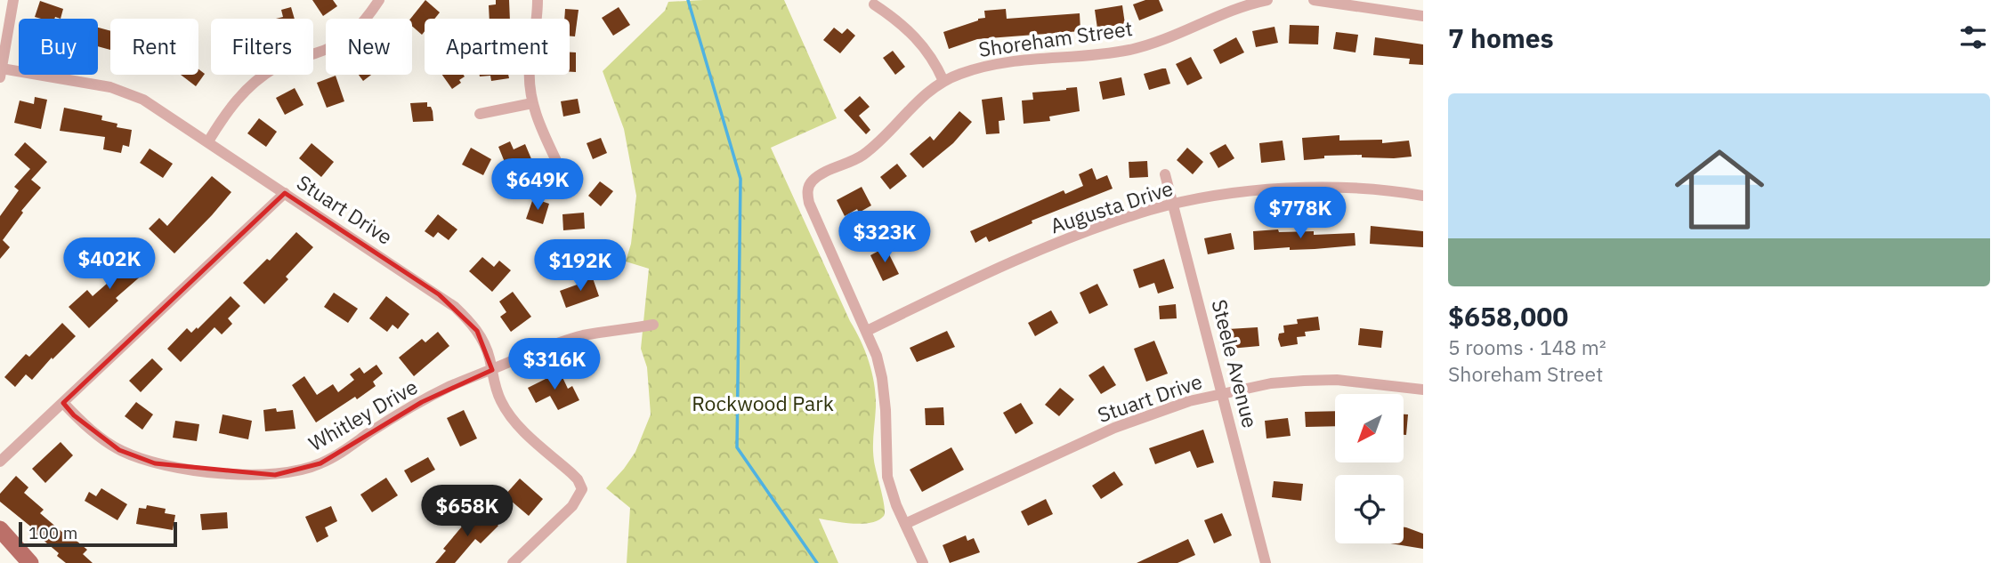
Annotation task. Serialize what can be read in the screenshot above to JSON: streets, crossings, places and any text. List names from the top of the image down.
{
  "streets": {
    "street": [
      "Shoreham Street",
      "Augusta Drive",
      "Stuart Drive",
      "Steele Avenue",
      "Whitley Drive"
    ]
  },
  "crossings": [
    ["Shoreham Street", "Augusta Drive"],
    ["Augusta Drive", "Steele Avenue"],
    ["Stuart Drive", "Steele Avenue"],
    ["Stuart Drive", "Whitley Drive"]
  ],
  "parks": ["Rockwood Park"],
  "scale_bar": "100 m",
  "north": "bottom left",
  "page": {
    "heading": "7 homes",
    "chip": [
      "Buy",
      "Rent",
      "Filters",
      "New",
      "Apartment"
    ],
    "list": [
      {
        "name": "$658,000",
        "note": "5 rooms · 148 m² · Shoreham Street"
      }
    ],
    "price": [
      "$649K",
      "$778K",
      "$323K",
      "$402K",
      "$192K",
      "$316K",
      "$658K"
    ],
    "scale": "100 m"
  }
}
